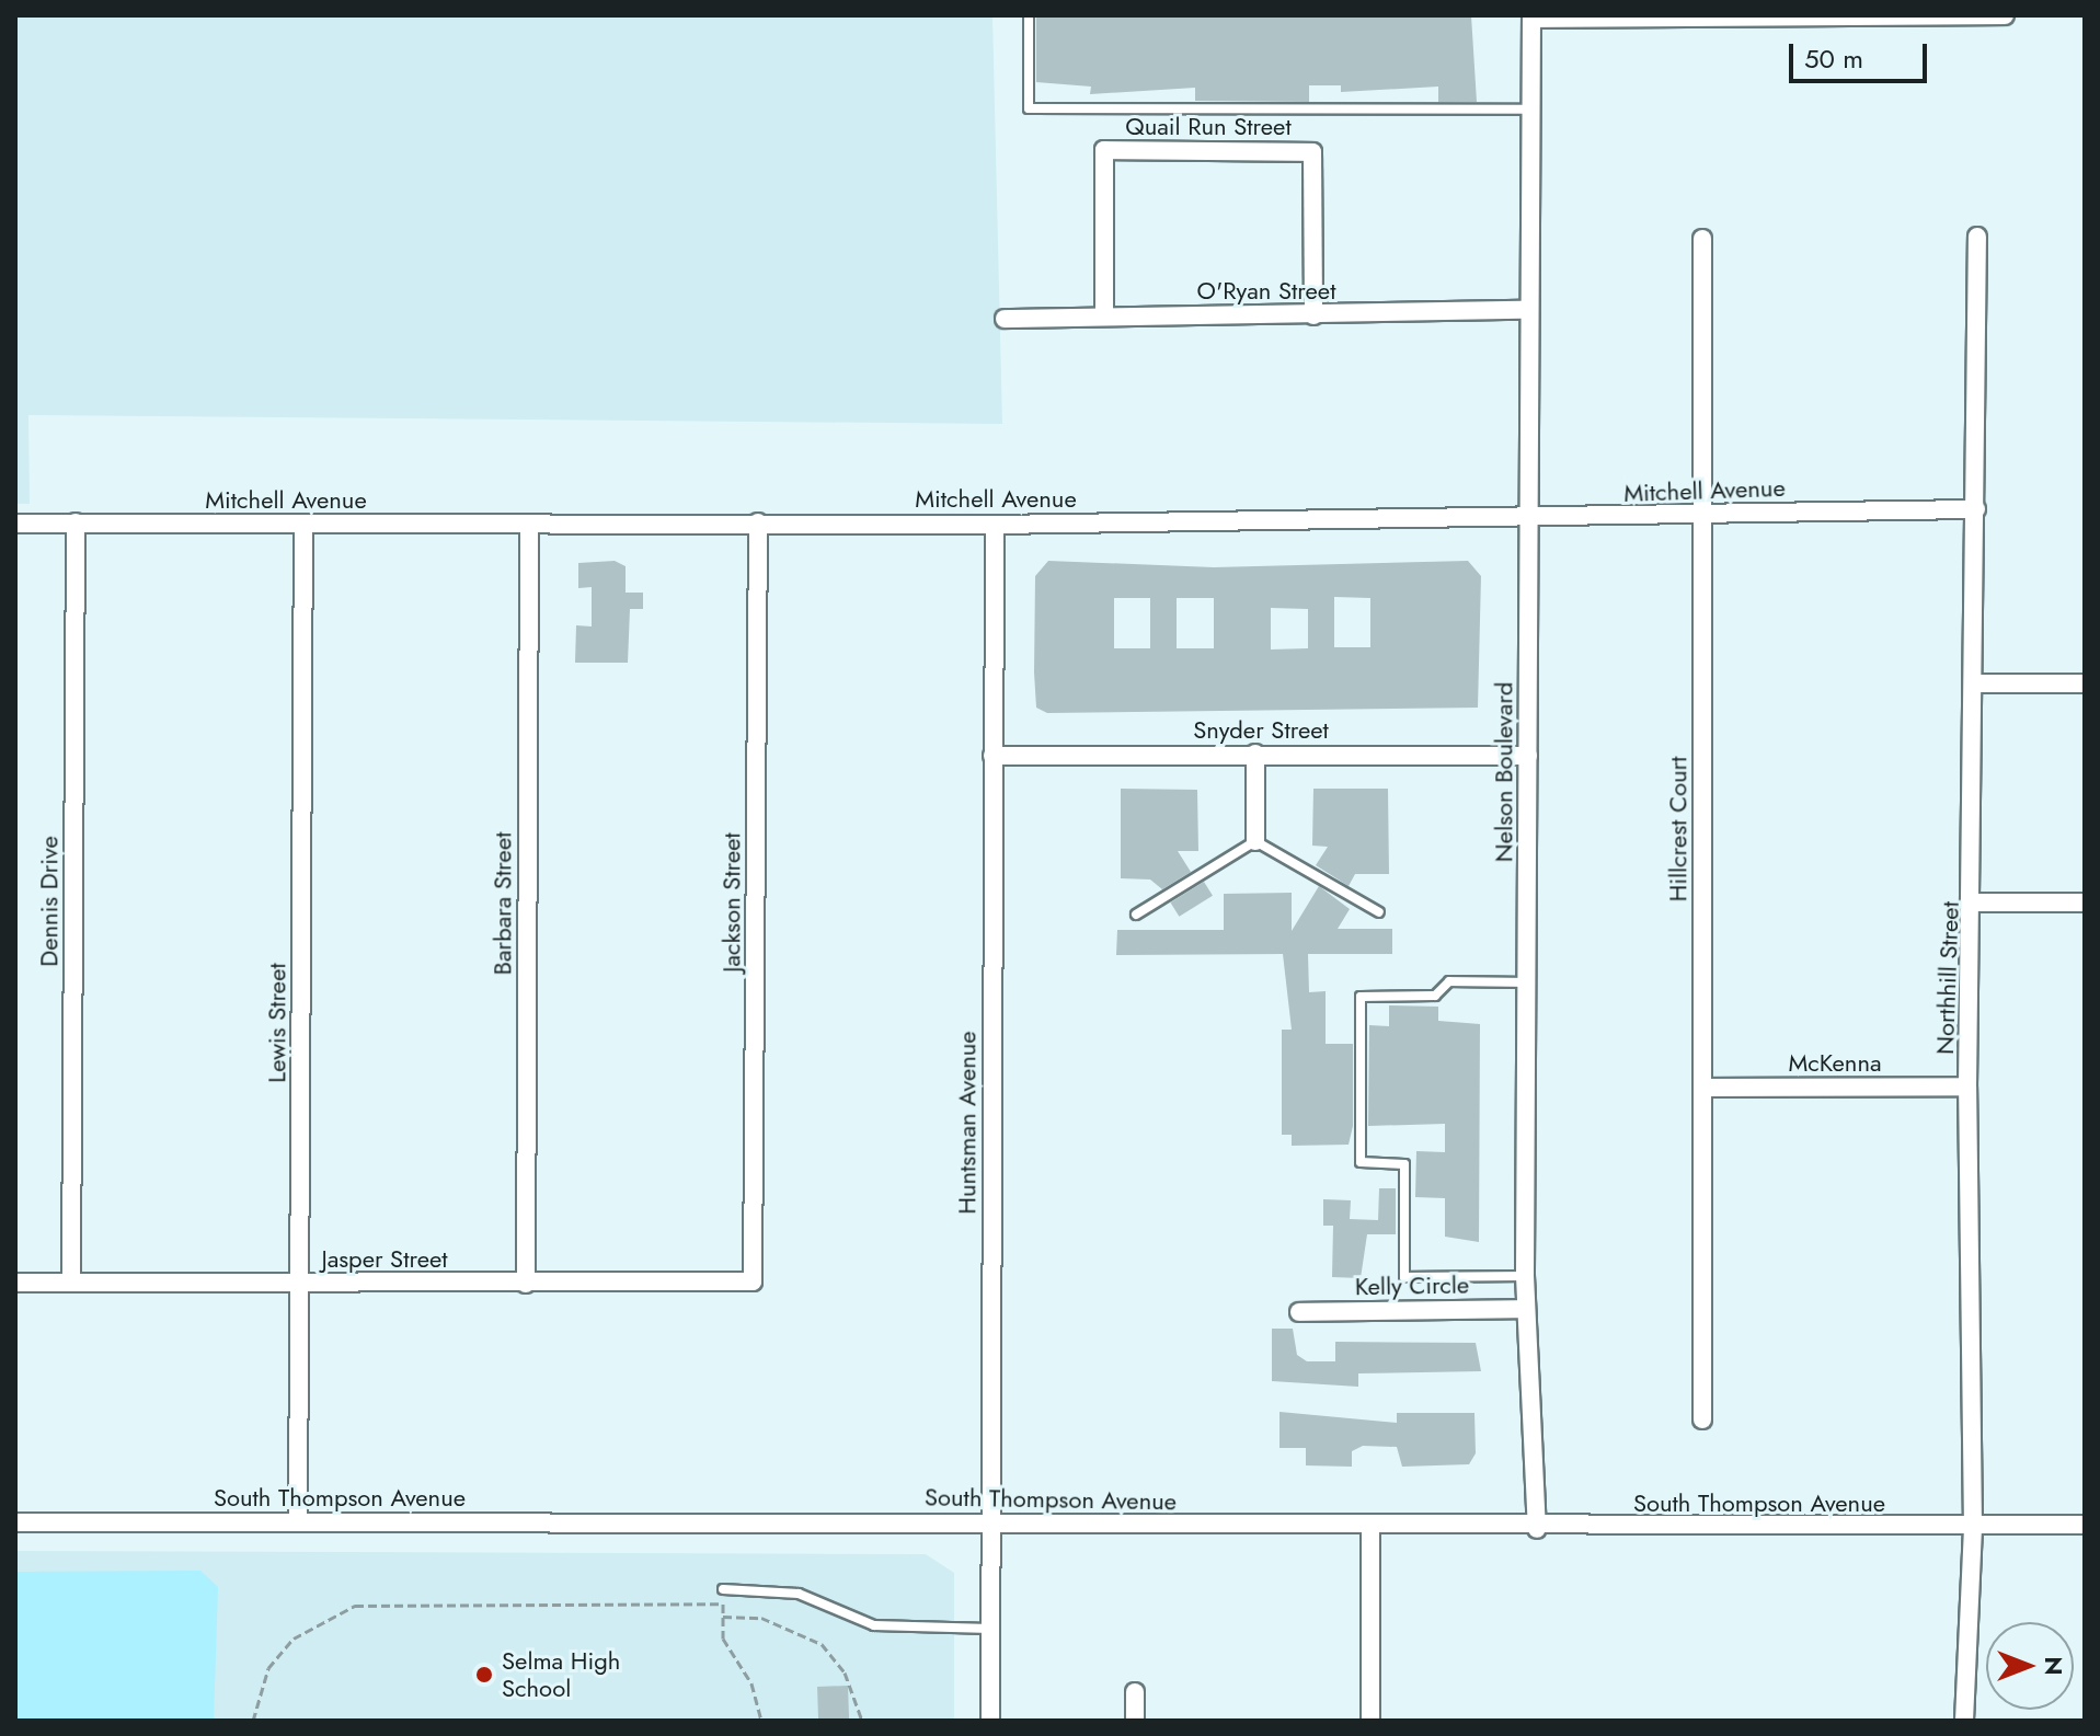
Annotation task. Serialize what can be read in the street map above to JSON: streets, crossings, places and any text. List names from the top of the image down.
{
  "streets": {
    "street": [
      "Quail Run Street",
      "O'Ryan Street",
      "Mitchell Avenue",
      "Snyder Street",
      "Nelson Boulevard",
      "Hillcrest Court",
      "Dennis Drive",
      "Jackson Street",
      "Barbara Street",
      "Northhill Street",
      "Lewis Street",
      "McKenna",
      "Huntsman Avenue",
      "Jasper Street",
      "Kelly Circle",
      "South Thompson Avenue"
    ]
  },
  "crossings": [
    ["Quail Run Street", "O'Ryan Street"],
    ["O'Ryan Street", "Nelson Boulevard"],
    ["Mitchell Avenue", "Nelson Boulevard"],
    ["Mitchell Avenue", "Hillcrest Court"],
    ["Mitchell Avenue", "Dennis Drive"],
    ["Mitchell Avenue", "Jackson Street"],
    ["Mitchell Avenue", "Barbara Street"],
    ["Mitchell Avenue", "Northhill Street"],
    ["Mitchell Avenue", "Lewis Street"],
    ["Mitchell Avenue", "Huntsman Avenue"],
    ["Snyder Street", "Nelson Boulevard"],
    ["Snyder Street", "Huntsman Avenue"],
    ["Nelson Boulevard", "Kelly Circle"],
    ["Nelson Boulevard", "South Thompson Avenue"],
    ["Hillcrest Court", "McKenna"],
    ["Dennis Drive", "Jasper Street"],
    ["Jackson Street", "Jasper Street"],
    ["Barbara Street", "Jasper Street"],
    ["Northhill Street", "McKenna"],
    ["Northhill Street", "South Thompson Avenue"],
    ["Lewis Street", "Jasper Street"],
    ["Lewis Street", "South Thompson Avenue"],
    ["Huntsman Avenue", "South Thompson Avenue"]
  ],
  "places": ["Selma High School"],
  "scale_bar": "50 m",
  "north": "right"
}
